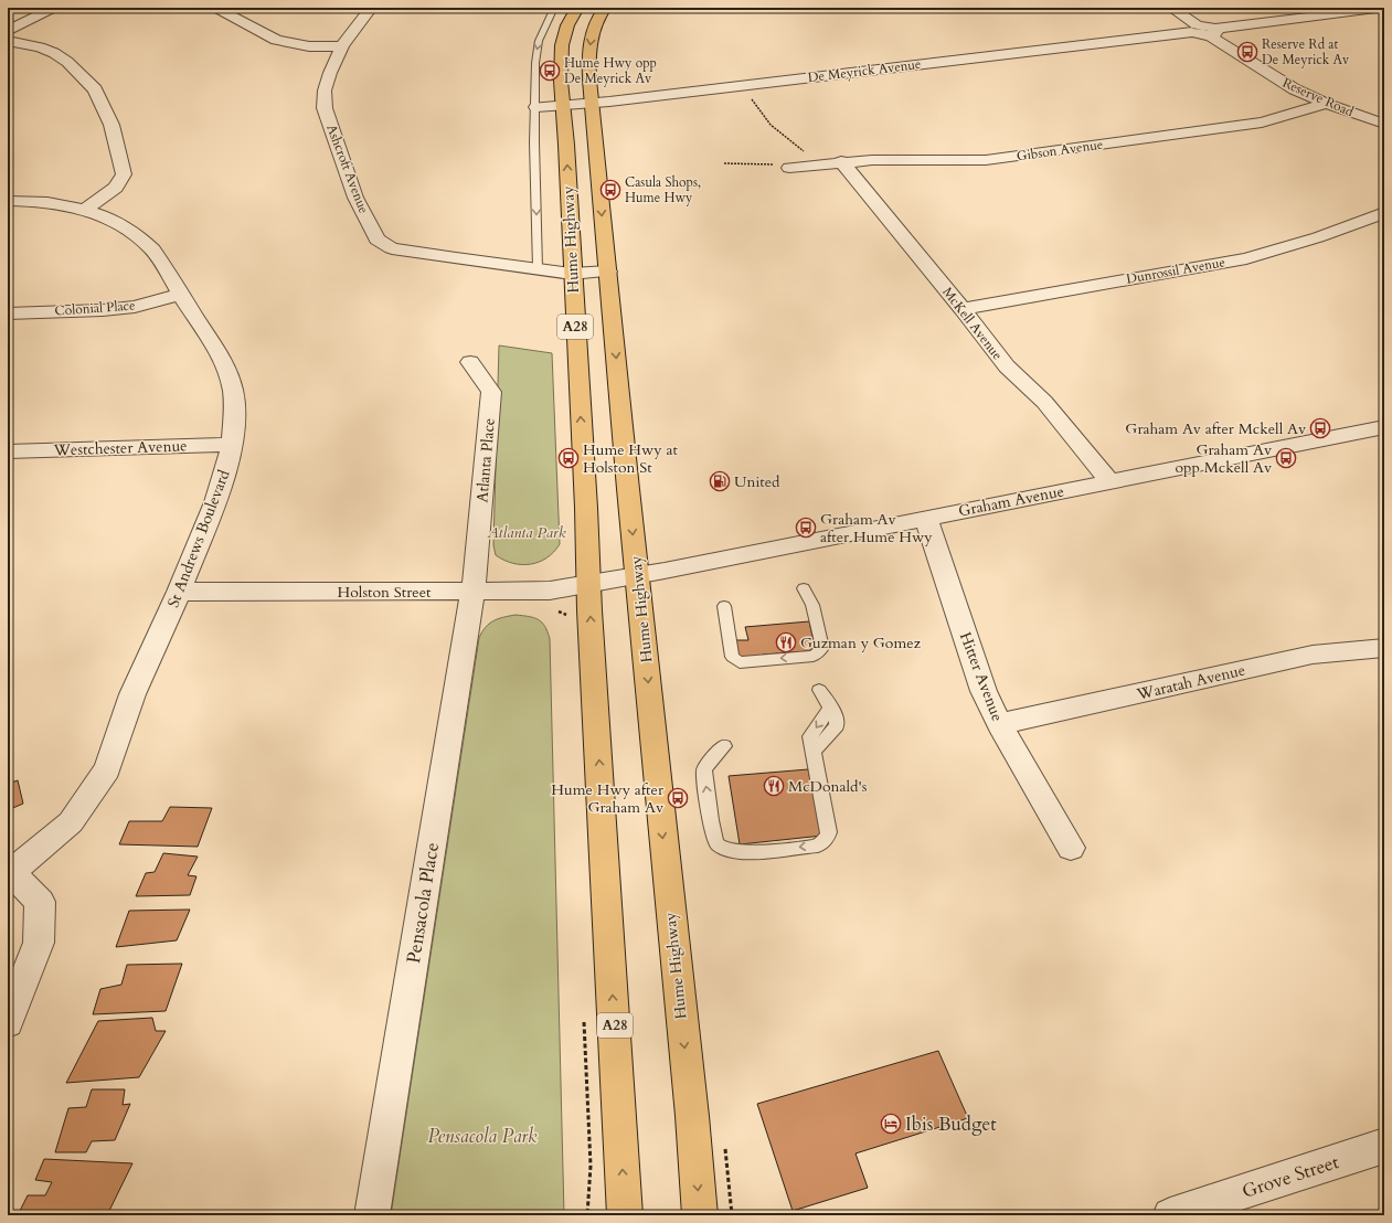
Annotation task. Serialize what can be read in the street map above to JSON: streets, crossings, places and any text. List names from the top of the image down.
{
  "streets": {
    "highway": ["Hume Highway", "A28"],
    "street": [
      "De Meyrick Avenue",
      "Reserve Road",
      "Gibson Avenue",
      "Ashcroft Avenue",
      "Dunrossil Avenue",
      "Colonial Place",
      "McKell Avenue",
      "Westchester Avenue",
      "Atlanta Place",
      "Graham Avenue",
      "St Andrews Boulevard",
      "Holston Street",
      "Hitter Avenue",
      "Waratah Avenue",
      "Pensacola Place",
      "Grove Street"
    ]
  },
  "crossings": [
    ["De Meyrick Avenue", "Hume Highway"],
    ["Reserve Road", "Gibson Avenue"],
    ["Gibson Avenue", "McKell Avenue"],
    ["Ashcroft Avenue", "Hume Highway"],
    ["Hume Highway", "Graham Avenue"],
    ["Hume Highway", "Holston Street"],
    ["Dunrossil Avenue", "McKell Avenue"],
    ["Colonial Place", "St Andrews Boulevard"],
    ["McKell Avenue", "Graham Avenue"],
    ["Westchester Avenue", "St Andrews Boulevard"],
    ["Atlanta Place", "Holston Street"],
    ["Atlanta Place", "Pensacola Place"],
    ["Graham Avenue", "Holston Street"],
    ["Graham Avenue", "Hitter Avenue"],
    ["St Andrews Boulevard", "Holston Street"],
    ["Holston Street", "Pensacola Place"],
    ["Hitter Avenue", "Waratah Avenue"]
  ],
  "parks": ["Atlanta Park", "Pensacola Park"],
  "places": {
    "bus stop": [
      "Reserve Rd at De Meyrick Av",
      "Hume Hwy opp De Meyrick Av",
      "Casula Shops, Hume Hwy",
      "Graham Av after Mckell Av",
      "Hume Hwy at Holston St",
      "Graham Av opp Mckell Av",
      "Graham Av after Hume Hwy",
      "Hume Hwy after Graham Av"
    ],
    "fuel station": ["United"],
    "restaurant": ["Guzman y Gomez", "McDonald's"],
    "hotel": ["Ibis Budget"]
  }
}
